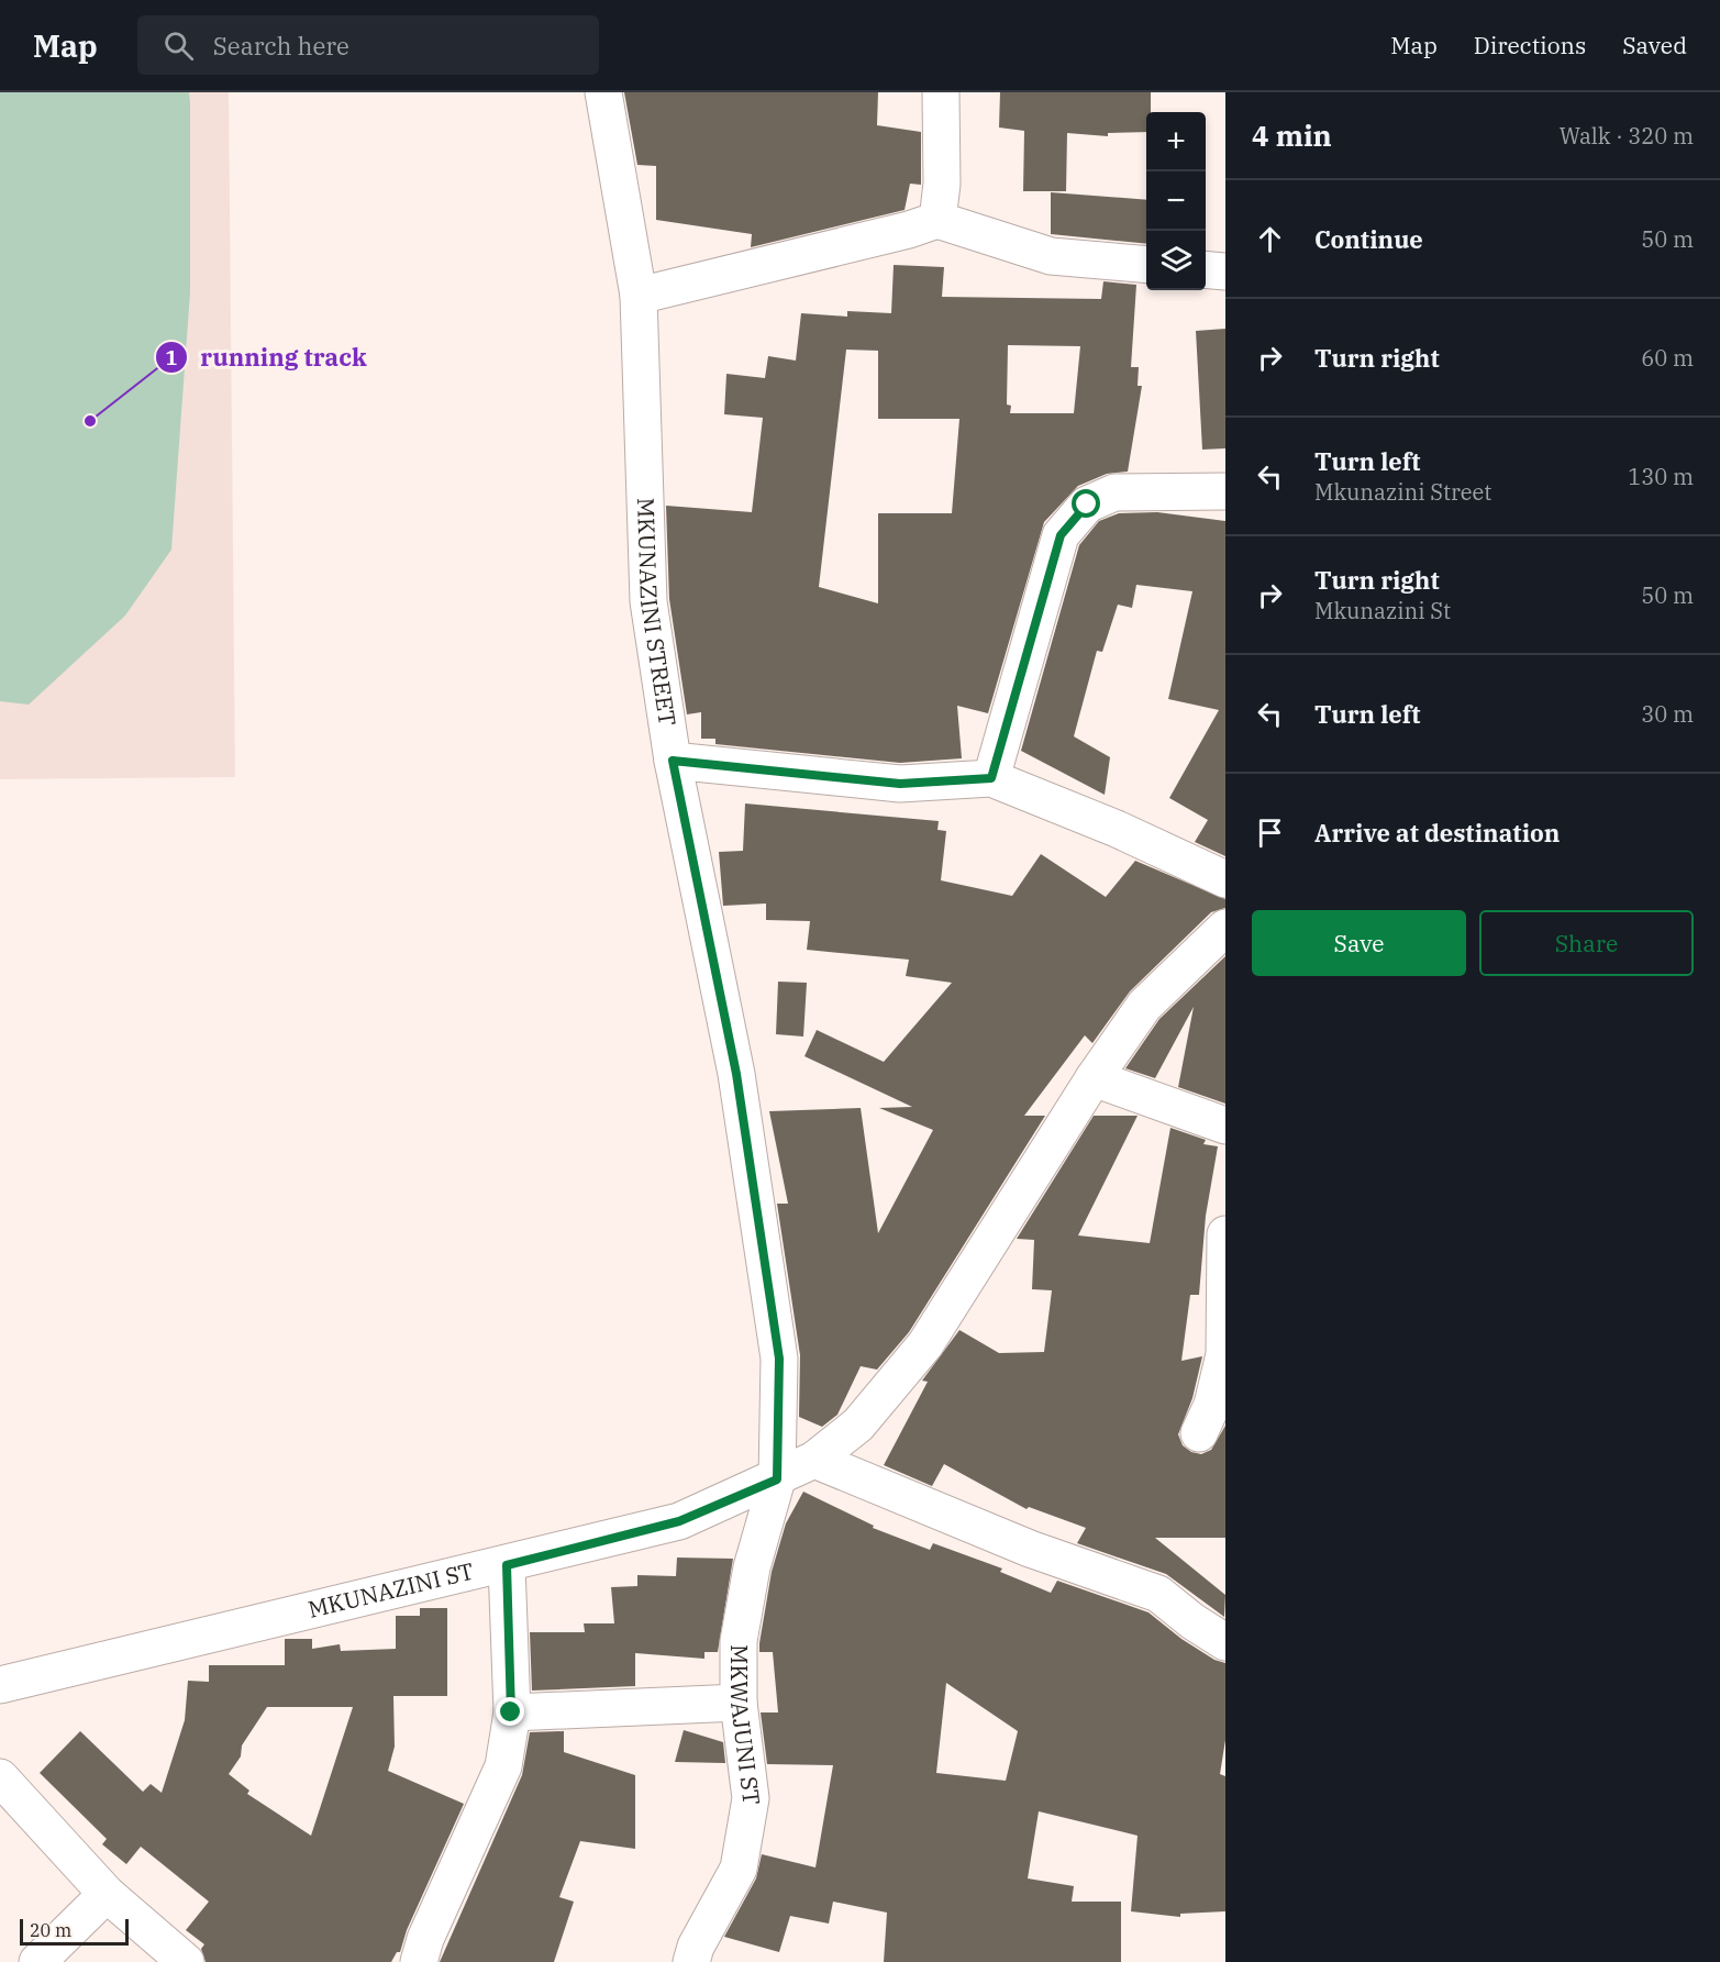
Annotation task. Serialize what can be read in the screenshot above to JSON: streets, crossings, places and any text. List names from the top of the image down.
{
  "streets": {
    "street": ["MKUNAZINI STREET", "MKUNAZINI ST", "MKWAJUNI ST"]
  },
  "crossings": [
    ["MKUNAZINI STREET", "MKUNAZINI ST"],
    ["MKUNAZINI STREET", "MKWAJUNI ST"],
    ["MKUNAZINI ST", "MKWAJUNI ST"]
  ],
  "places": ["running track"],
  "scale_bar": "20 m",
  "page": {
    "header": "Map",
    "search": "Search here",
    "nav": ["Map", "Directions", "Saved"],
    "heading": ["4 min", "Walk · 320 m"],
    "map_buttons": ["+", "−"],
    "list": [
      ["Continue", "50 m"],
      ["Turn right", "60 m"],
      ["Turn left", "Mkunazini Street", "130 m"],
      ["Turn right", "Mkunazini St", "50 m"],
      ["Turn left", "30 m"],
      "Arrive at destination"
    ],
    "buttons": ["Save", "Share"],
    "scale": "20 m"
  }
}
